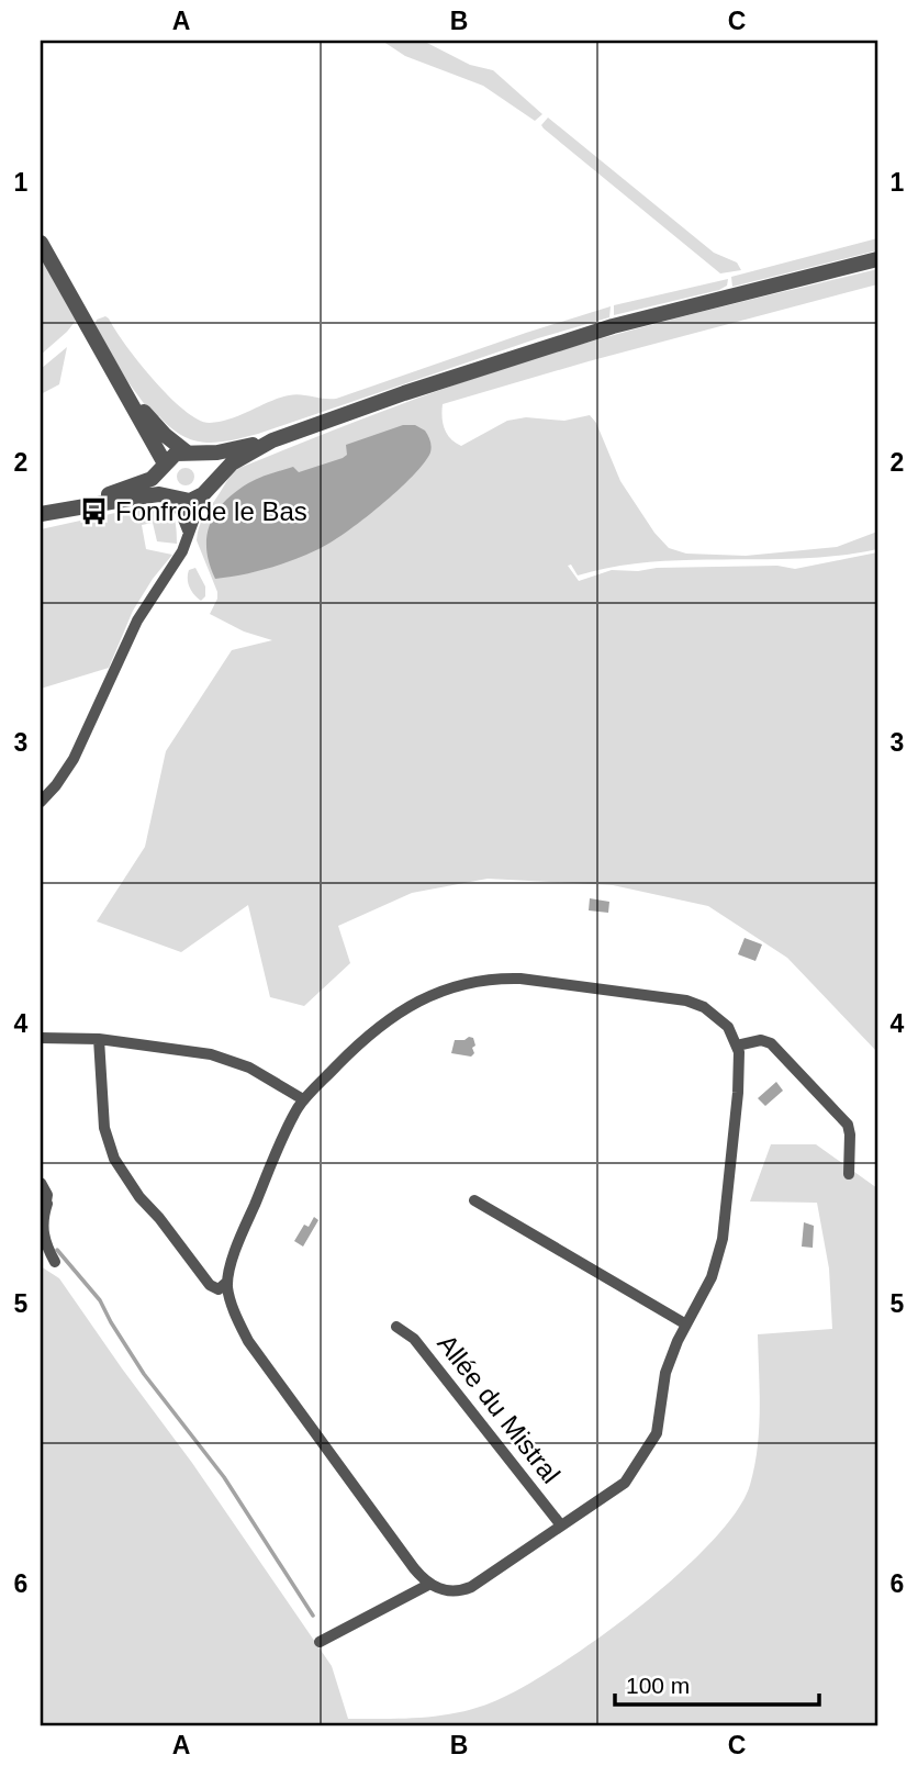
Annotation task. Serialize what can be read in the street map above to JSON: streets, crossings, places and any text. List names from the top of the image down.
{
  "streets": {
    "street": ["Allée du Mistral"]
  },
  "places": {
    "bus stop": ["Fonfroide le Bas"]
  },
  "scale_bar": "100 m",
  "grid": {
    "columns": ["A", "B", "C"],
    "rows": [
      "1",
      "2",
      "3",
      "4",
      "5",
      "6"
    ]
  }
}
